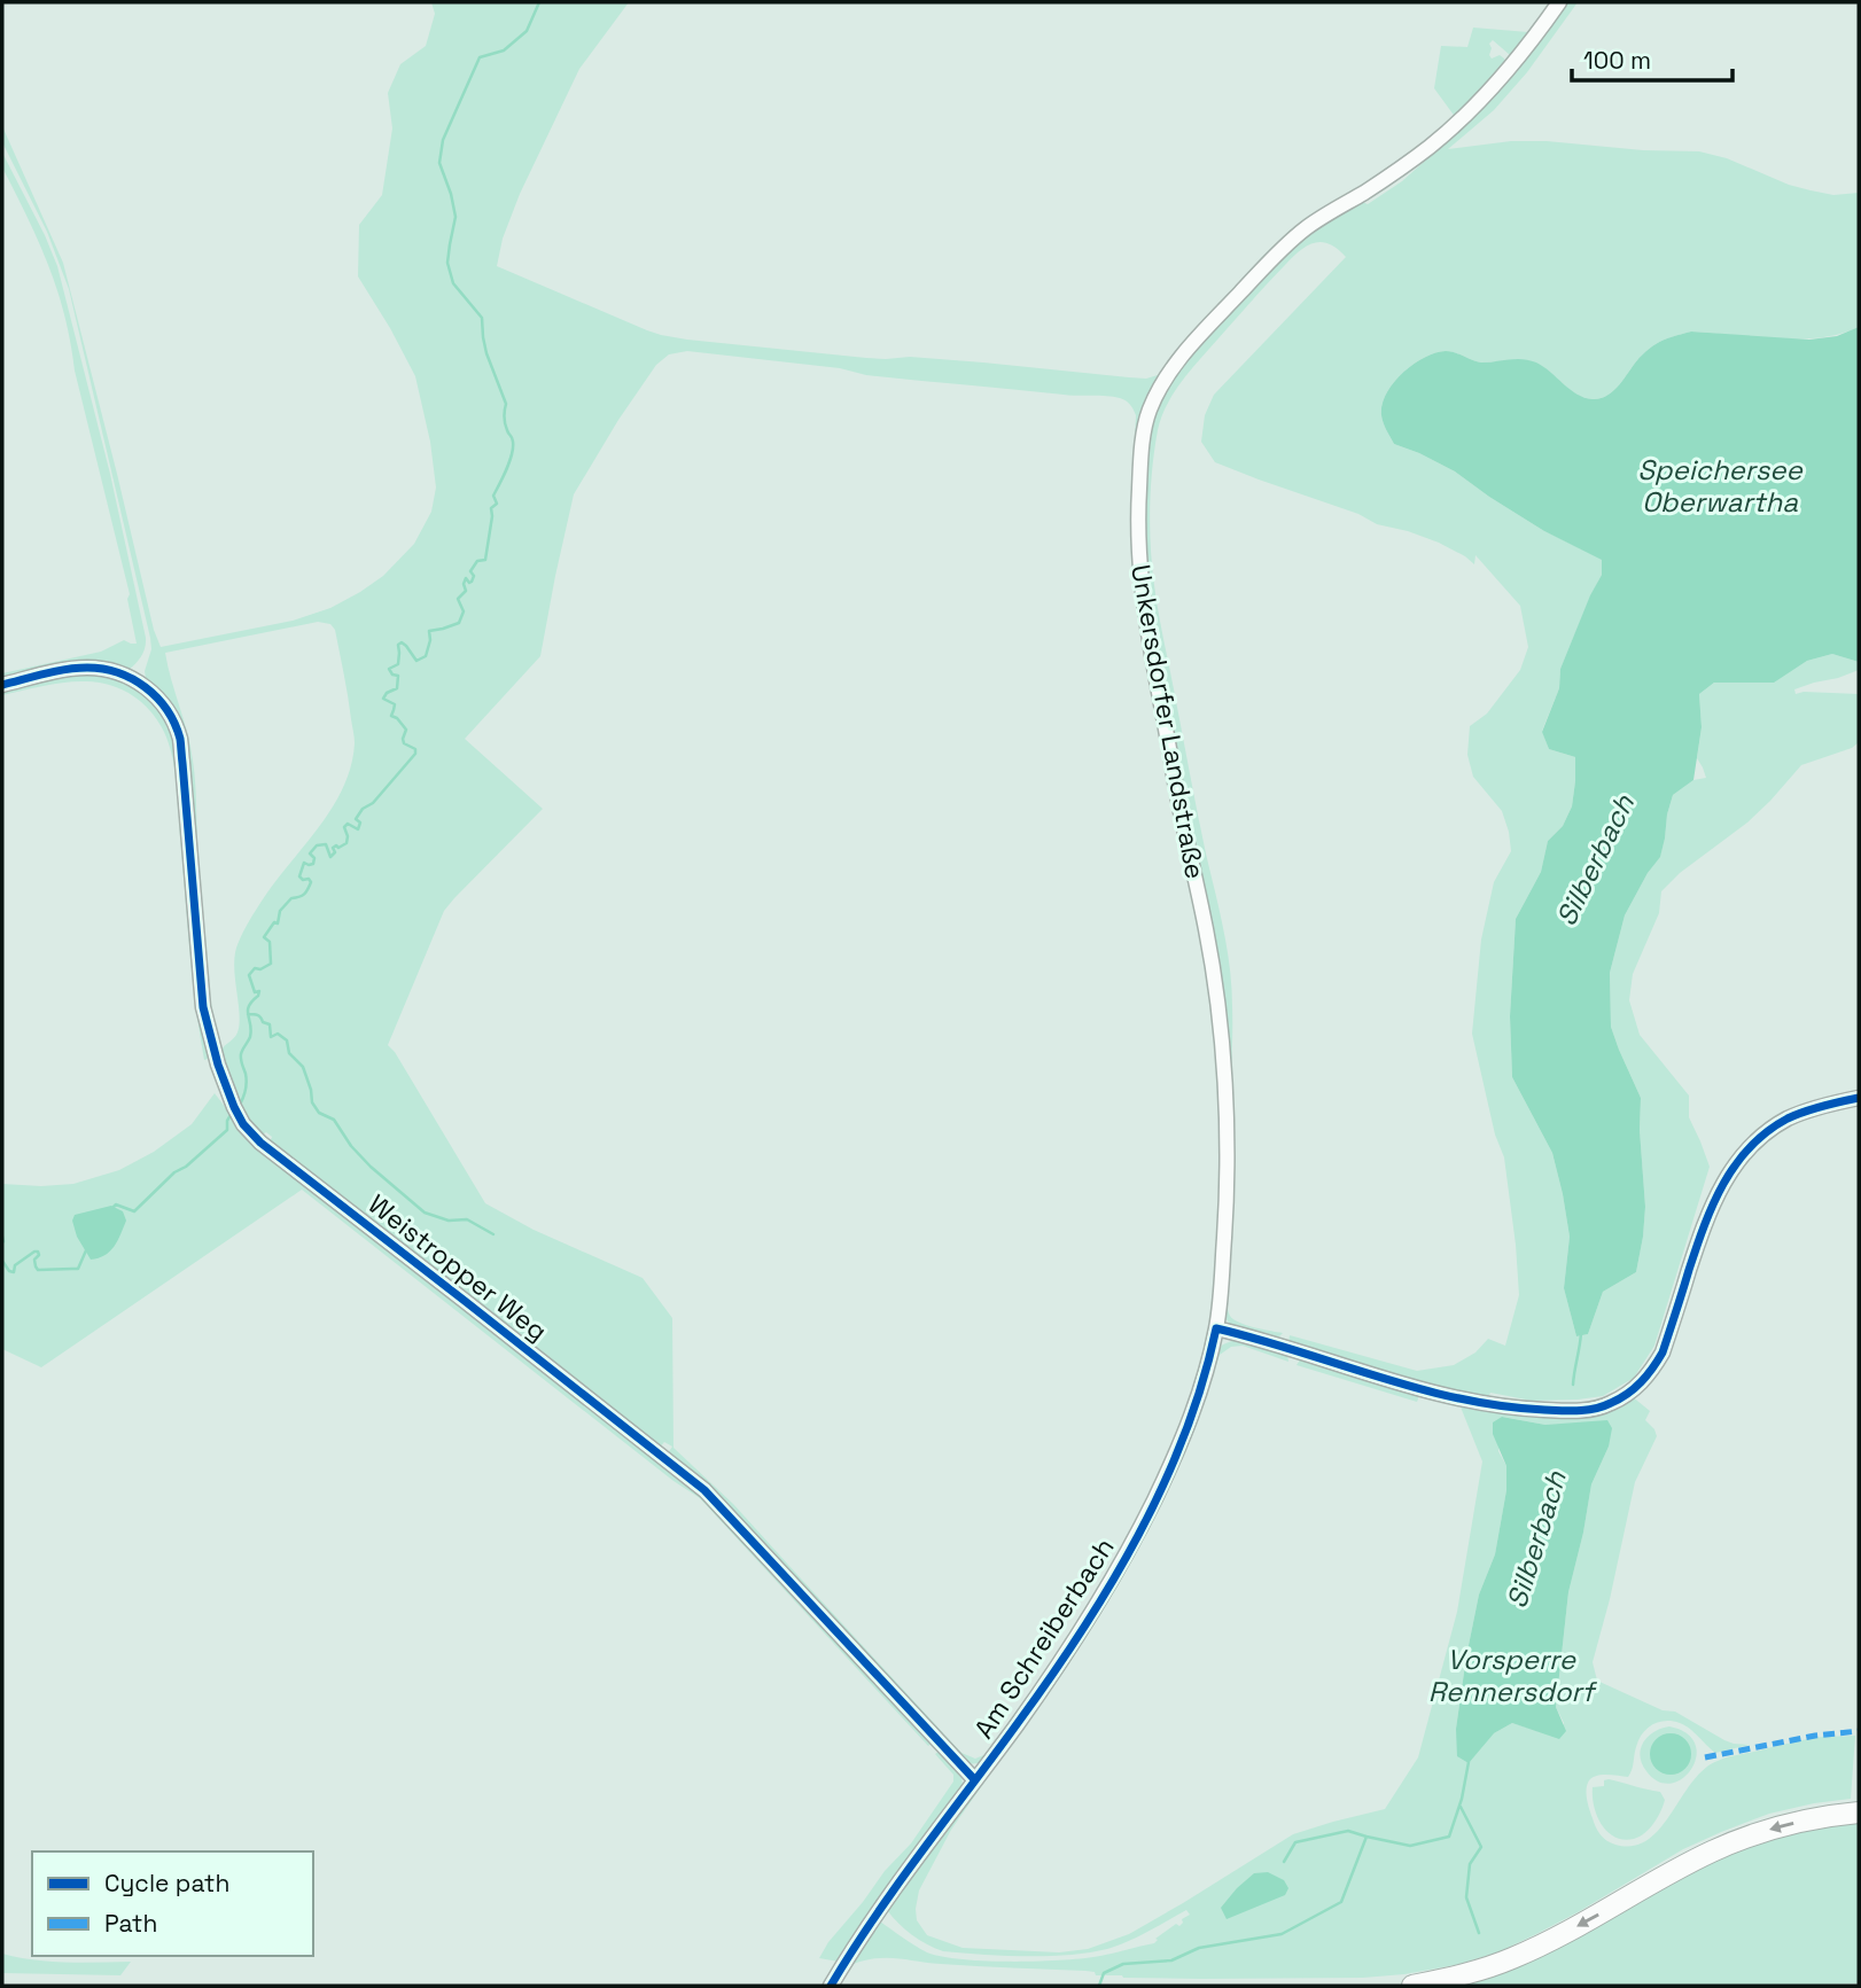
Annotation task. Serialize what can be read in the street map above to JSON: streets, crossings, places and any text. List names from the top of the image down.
{
  "streets": {
    "street": ["Unkersdorfer Landstraße", "Weistropper Weg", "Am Schreiberbach"]
  },
  "crossings": [
    ["Unkersdorfer Landstraße", "Am Schreiberbach"],
    ["Weistropper Weg", "Am Schreiberbach"]
  ],
  "water": ["Speichersee Oberwartha", "Silberbach", "Vorsperre Rennersdorf"],
  "legend": ["Cycle path", "Path"],
  "scale_bar": "100 m"
}
